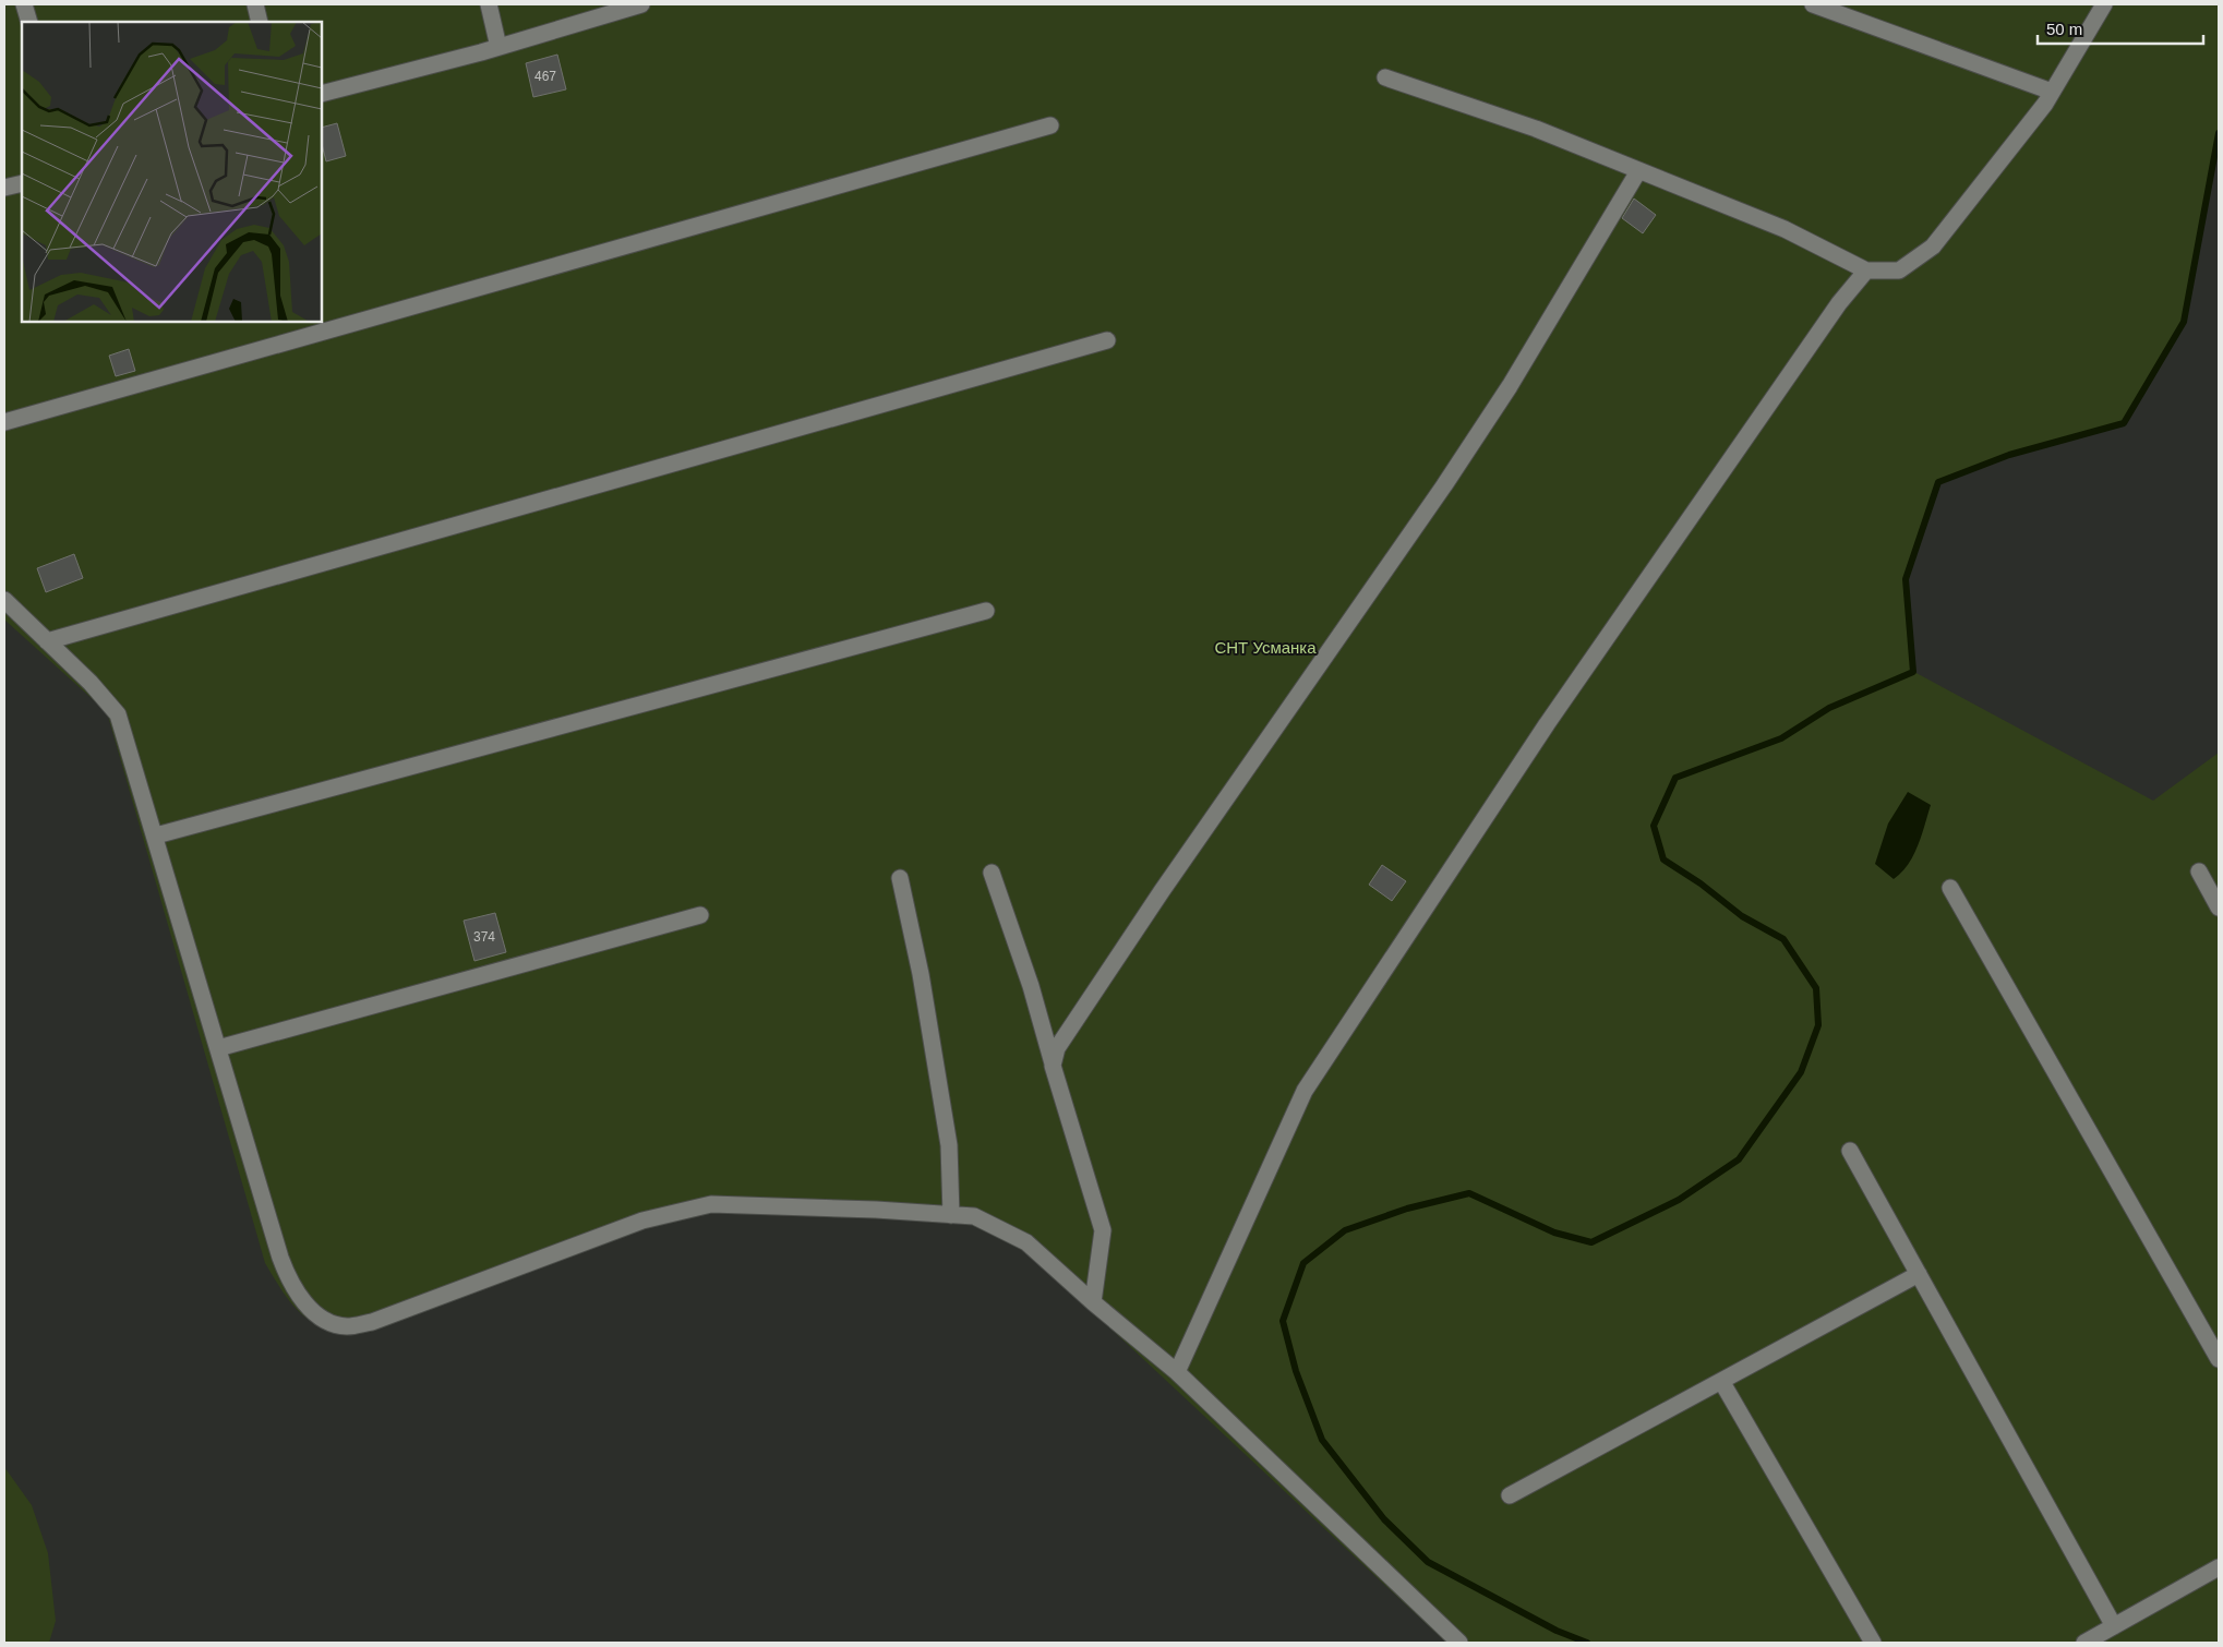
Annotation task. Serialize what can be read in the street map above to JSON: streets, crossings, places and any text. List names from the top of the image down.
{
  "parks": ["СНТ Усманка"],
  "house_numbers": ["467", "374"],
  "scale_bar": "50 m"
}
